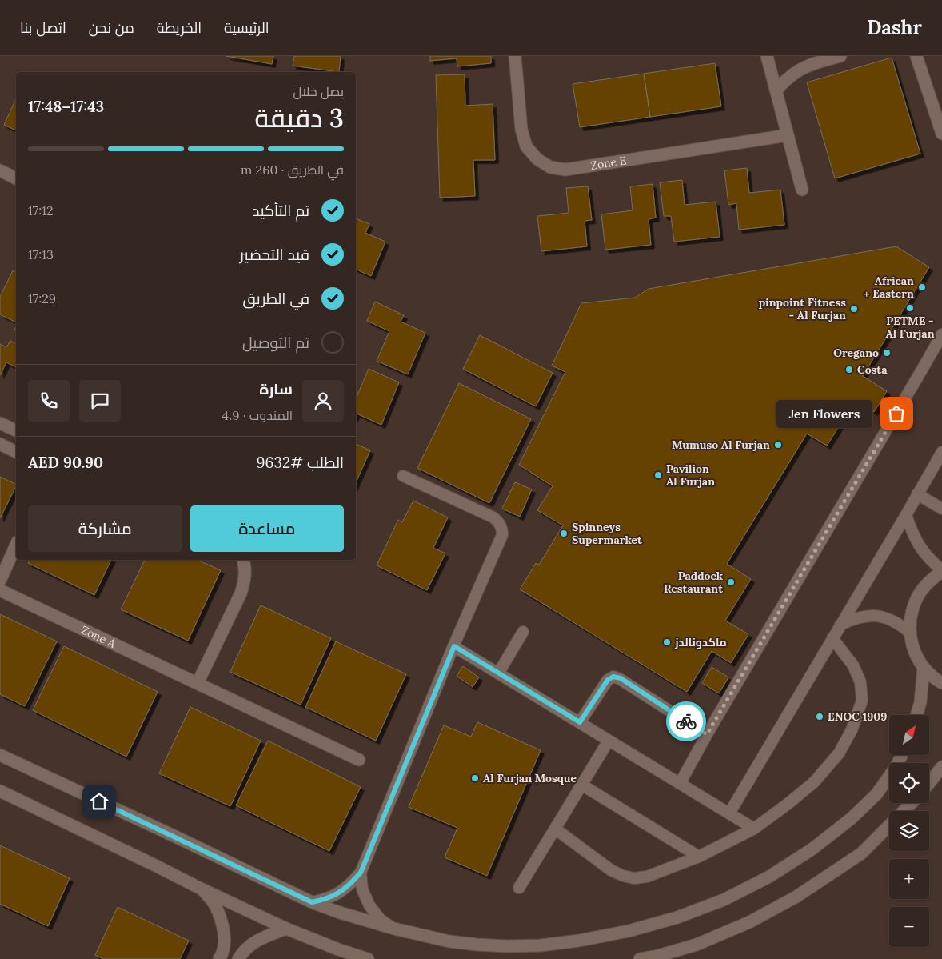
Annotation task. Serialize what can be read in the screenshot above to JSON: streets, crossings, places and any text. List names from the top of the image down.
{
  "streets": {
    "street": ["Zone E", "Zone A"]
  },
  "places": [
    "African + Eastern",
    "PETME - Al Furjan",
    "pinpoint Fitness - Al Furjan",
    "Oregano",
    "Costa",
    "Jen Flowers",
    "Mumuso Al Furjan",
    "Pavilion Al Furjan",
    "Spinneys Supermarket",
    "Paddock Restaurant",
    "ماكدونالدز",
    "ENOC 1909",
    "Al Furjan Mosque"
  ],
  "north": "top right",
  "page": {
    "header": "Dashr",
    "nav": [
      "الرئيسية",
      "الخريطة",
      "من نحن",
      "اتصل بنا"
    ],
    "heading": ["3 دقيقة", "يصل خلال", "17:43–17:48"],
    "panel": [
      "سارة",
      "المندوب · 4.9",
      "الطلب #9632",
      "AED 90.90"
    ],
    "bar": "في الطريق · 260 m",
    "list": [
      ["تم التأكيد", "17:12"],
      ["قيد التحضير", "17:13"],
      ["في الطريق", "17:29"],
      "تم التوصيل"
    ],
    "bubble": "Jen Flowers",
    "buttons": ["مساعدة", "مشاركة"],
    "map_buttons": ["+", "−"]
  }
}
